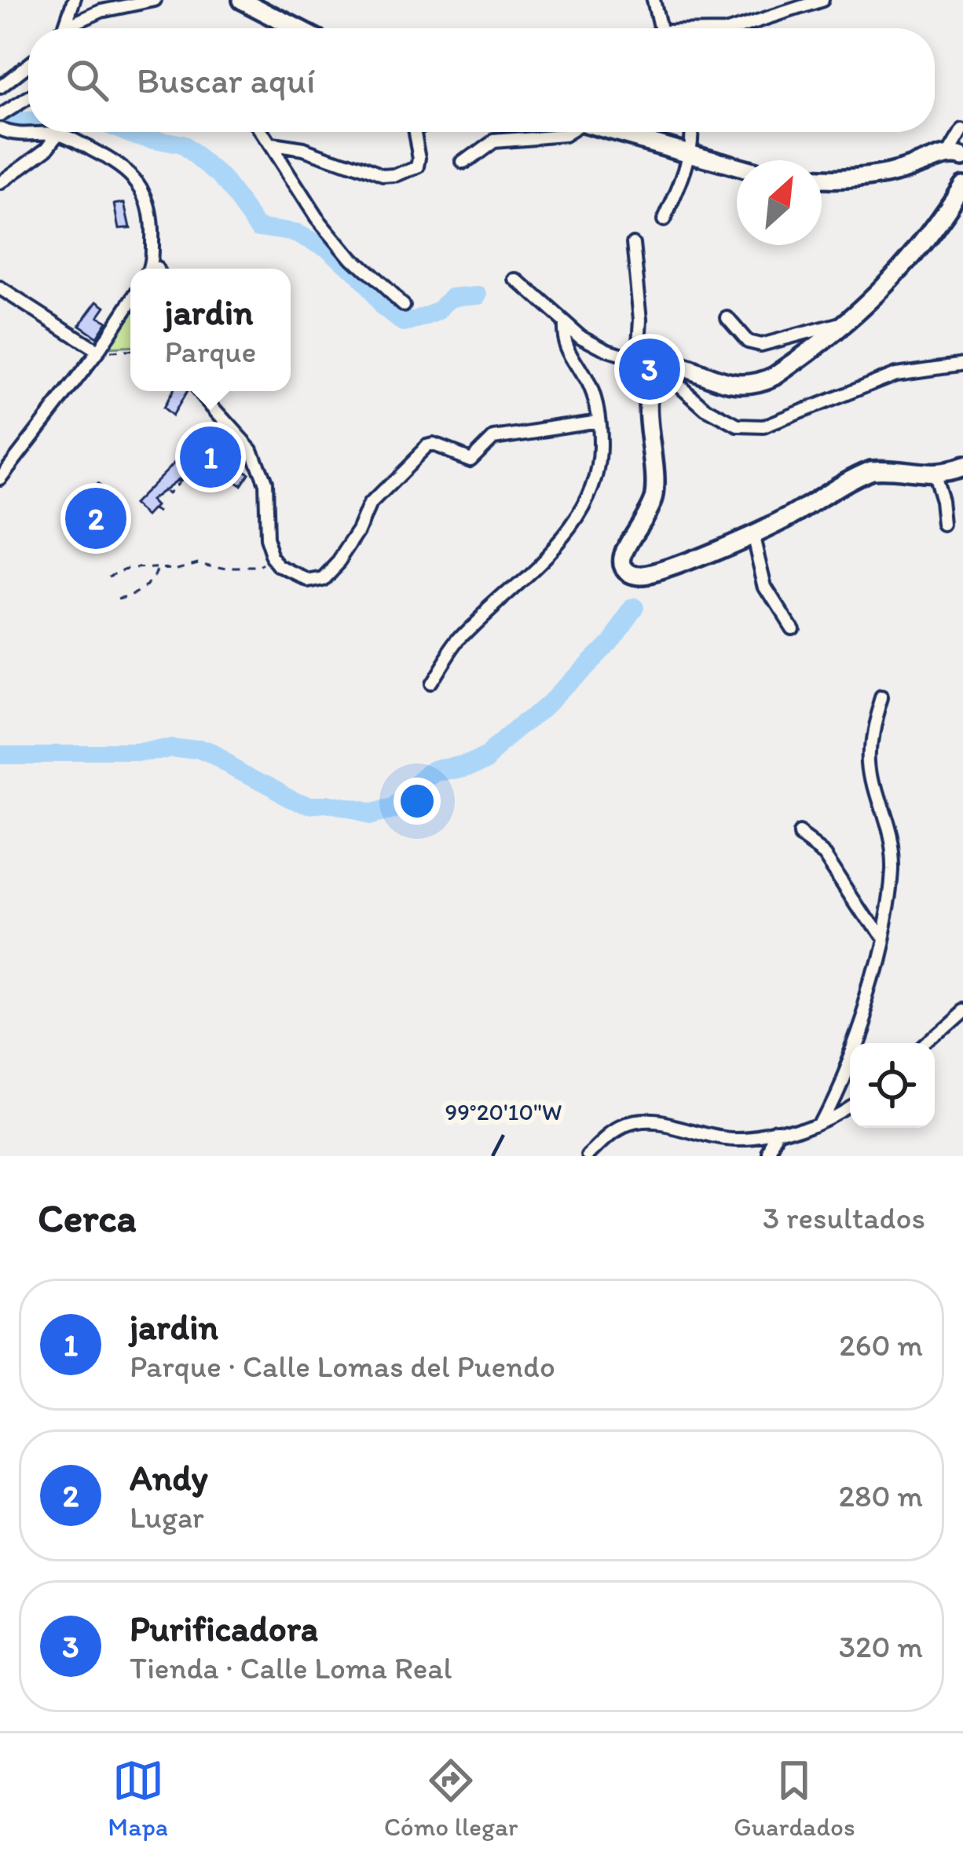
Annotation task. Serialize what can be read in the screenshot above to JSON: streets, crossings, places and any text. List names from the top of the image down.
{
  "north": "top right",
  "page": {
    "search": "Buscar aquí",
    "popup": ["jardin", "Parque"],
    "pins": ["3", "1", "2"],
    "heading": ["Cerca", "3 resultados"],
    "list": [
      {
        "mark": "1",
        "name": "jardin",
        "note": "Parque · Calle Lomas del Puendo",
        "value": "260 m"
      },
      {
        "mark": "2",
        "name": "Andy",
        "note": "Lugar",
        "value": "280 m"
      },
      {
        "mark": "3",
        "name": "Purificadora",
        "note": "Tienda · Calle Loma Real",
        "value": "320 m"
      }
    ],
    "nav": ["Mapa", "Cómo llegar", "Guardados"]
  },
  "coordinates": ["99°20'10\"W"]
}
